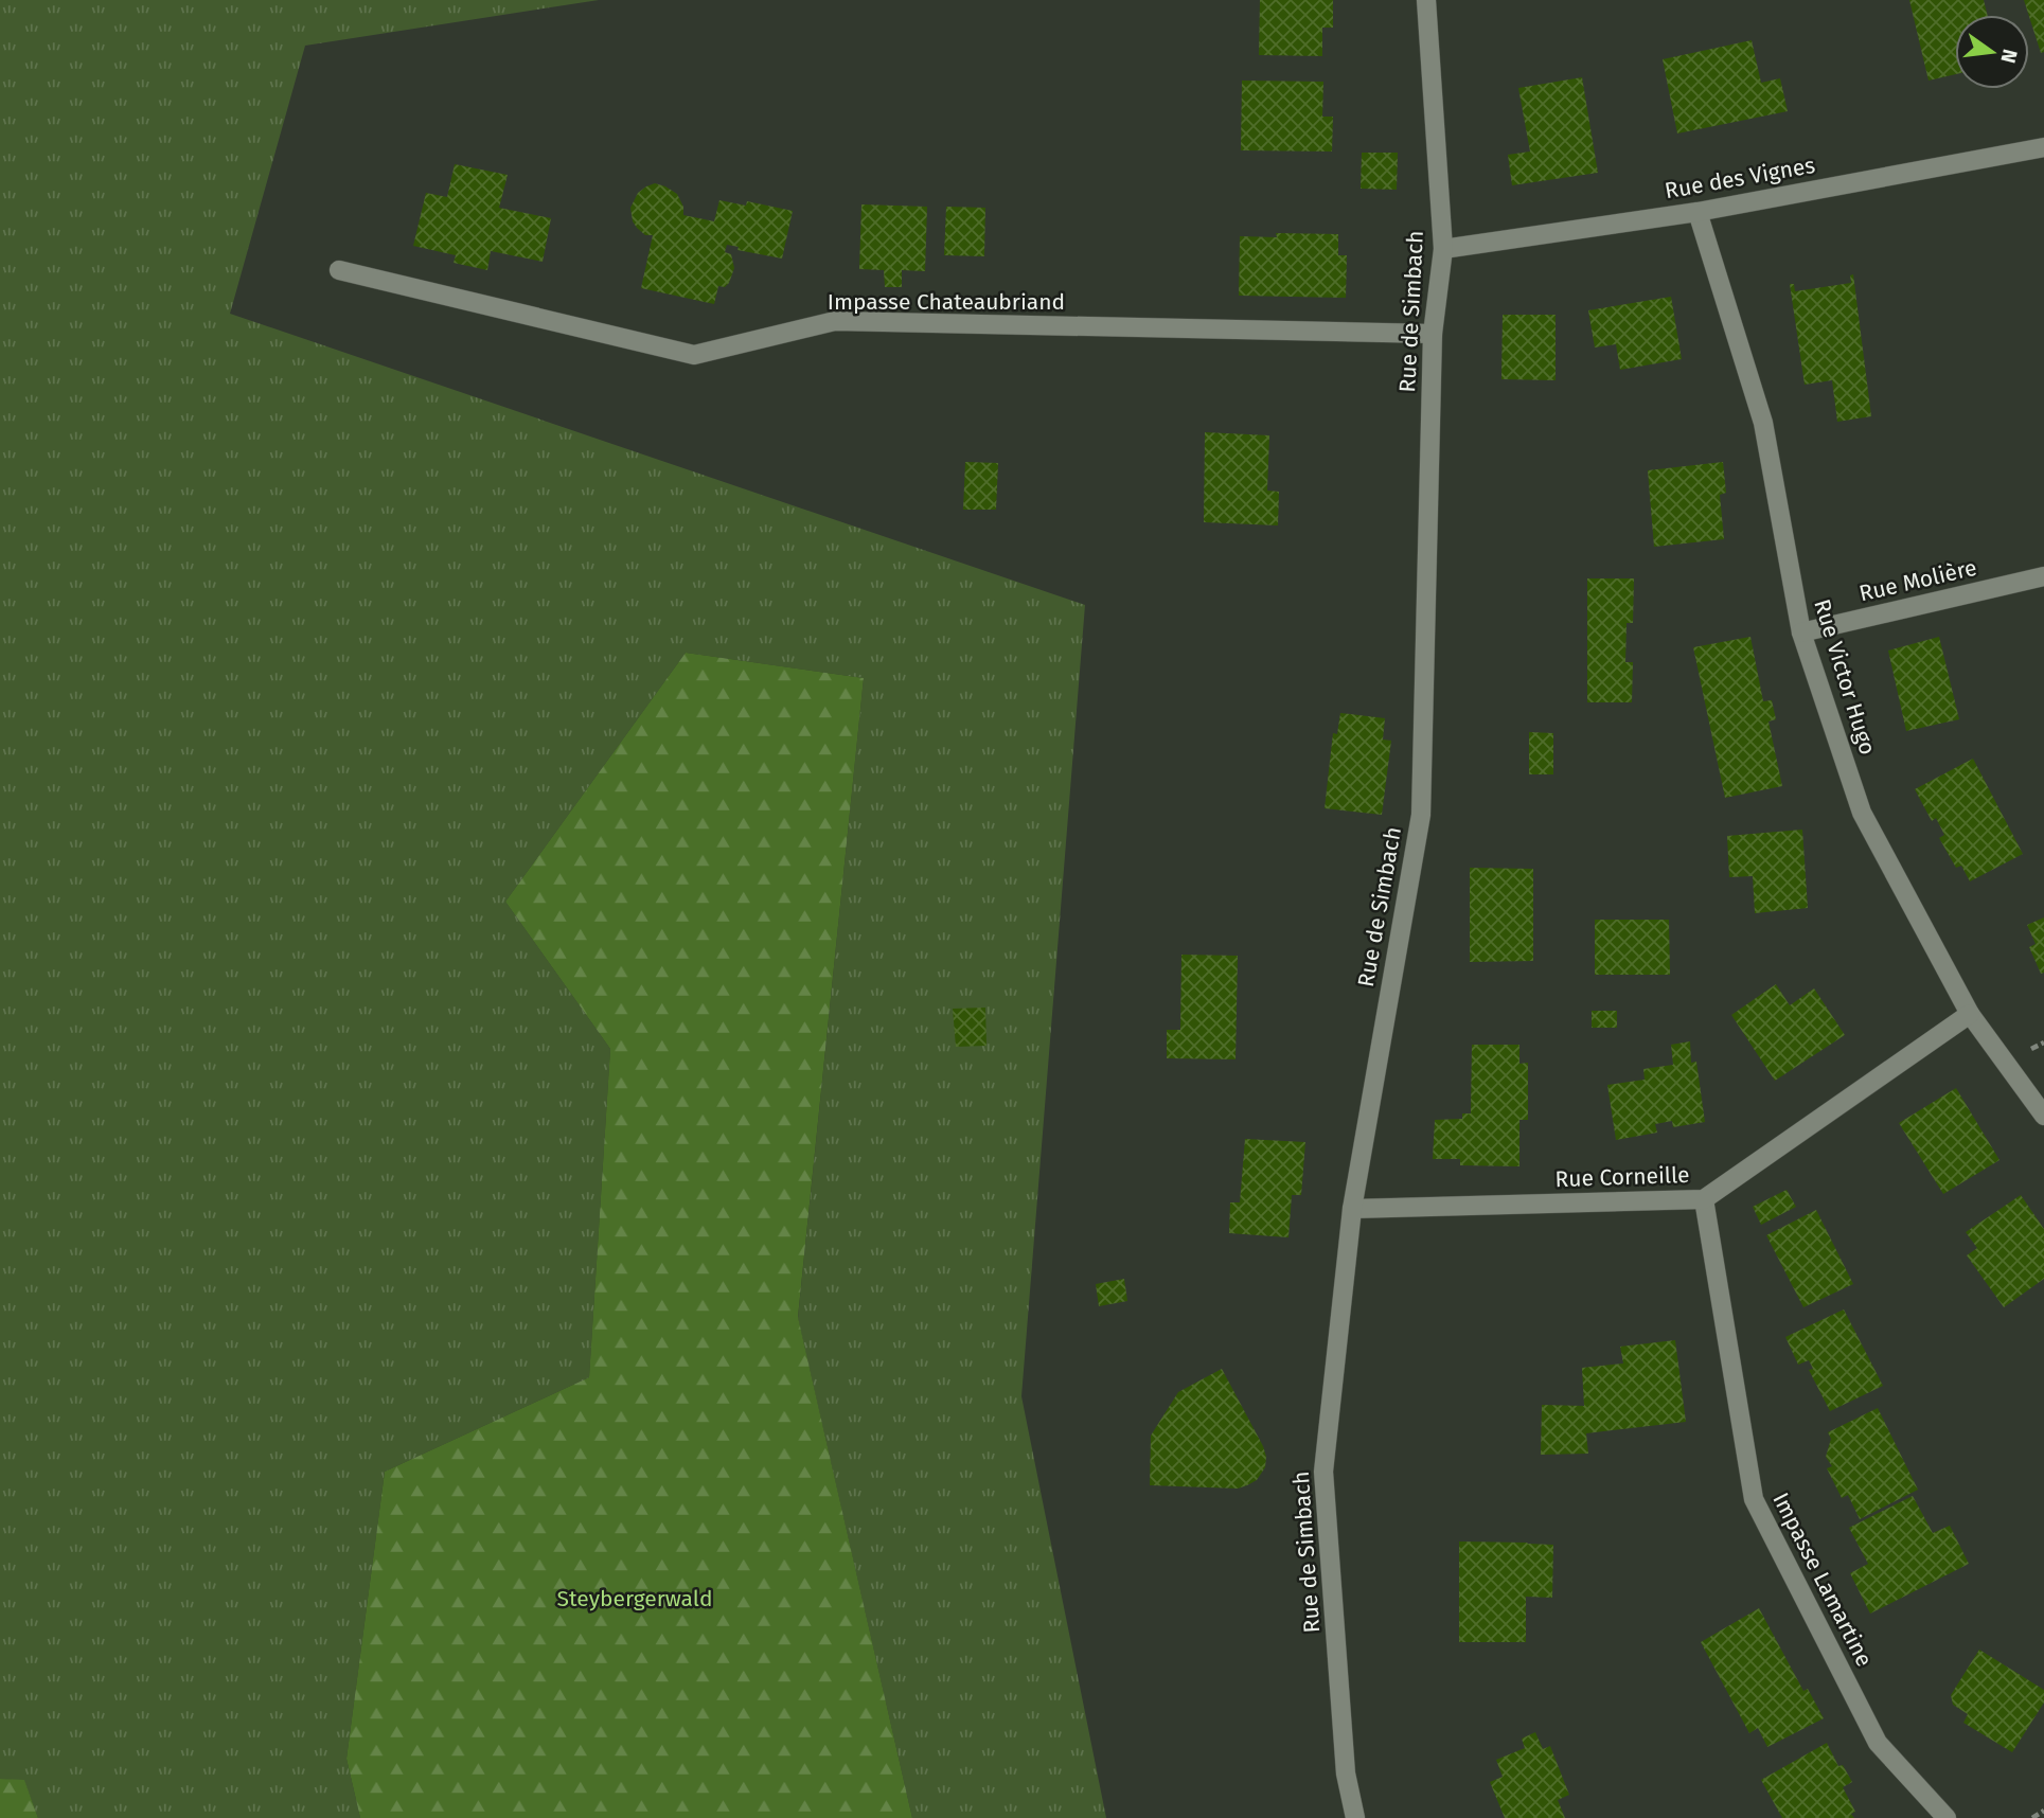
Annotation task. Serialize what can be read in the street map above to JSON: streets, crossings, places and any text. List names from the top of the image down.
{
  "streets": {
    "street": [
      "Rue des Vignes",
      "Impasse Chateaubriand",
      "Rue de Simbach",
      "Rue Molière",
      "Rue Victor Hugo",
      "Rue Corneille",
      "Impasse Lamartine"
    ]
  },
  "crossings": [
    ["Rue des Vignes", "Rue de Simbach"],
    ["Rue des Vignes", "Rue Victor Hugo"],
    ["Impasse Chateaubriand", "Rue de Simbach"],
    ["Rue de Simbach", "Rue Corneille"],
    ["Rue Molière", "Rue Victor Hugo"],
    ["Rue Victor Hugo", "Rue Corneille"],
    ["Rue Corneille", "Impasse Lamartine"]
  ],
  "parks": ["Steybergerwald"],
  "north": "right"
}
